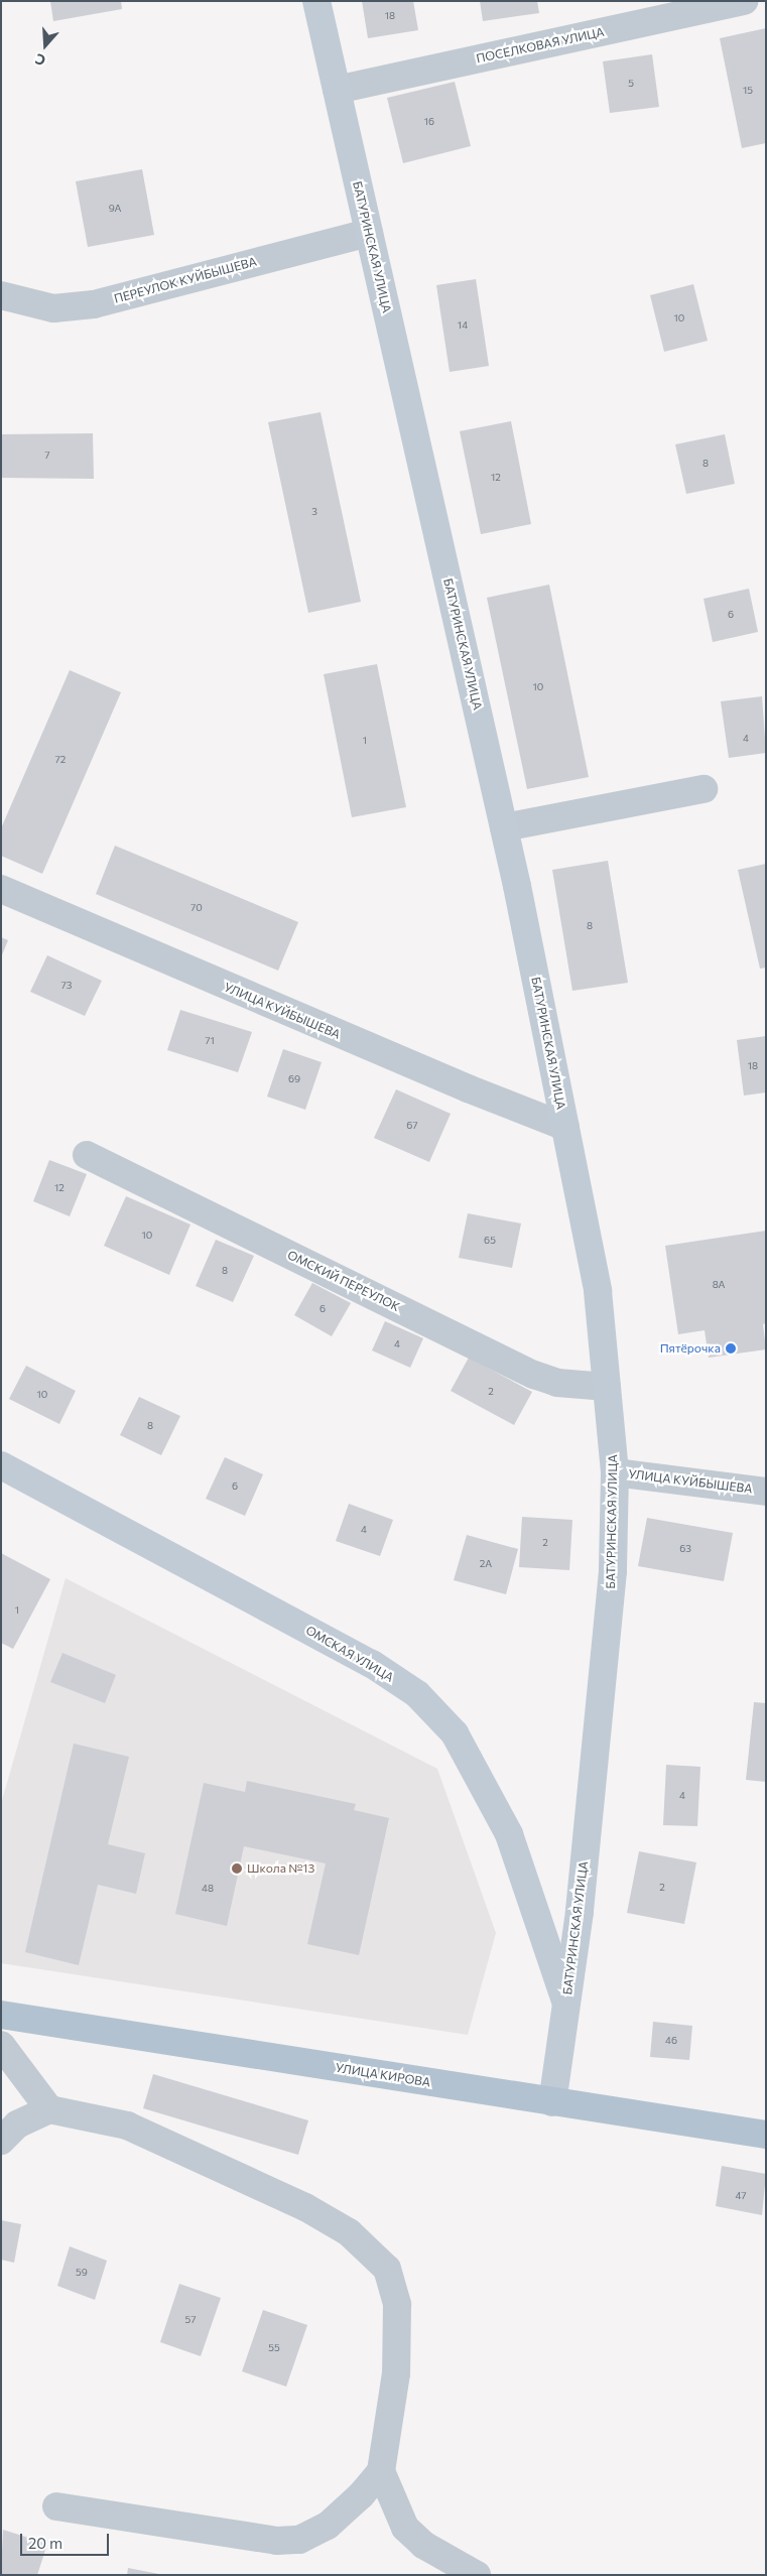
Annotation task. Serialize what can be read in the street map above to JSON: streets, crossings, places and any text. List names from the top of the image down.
{
  "streets": {
    "main road": ["БАТУРИНСКАЯ УЛИЦА", "ОМСКАЯ УЛИЦА", "УЛИЦА КИРОВА"],
    "street": [
      "ПОСЕЛКОВАЯ УЛИЦА",
      "ПЕРЕУЛОК КУЙБЫШЕВА",
      "УЛИЦА КУЙБЫШЕВА",
      "ОМСКИЙ ПЕРЕУЛОК"
    ]
  },
  "crossings": [
    ["ПОСЕЛКОВАЯ УЛИЦА", "БАТУРИНСКАЯ УЛИЦА"],
    ["БАТУРИНСКАЯ УЛИЦА", "ПЕРЕУЛОК КУЙБЫШЕВА"],
    ["БАТУРИНСКАЯ УЛИЦА", "УЛИЦА КУЙБЫШЕВА"],
    ["БАТУРИНСКАЯ УЛИЦА", "ОМСКИЙ ПЕРЕУЛОК"],
    ["БАТУРИНСКАЯ УЛИЦА", "ОМСКАЯ УЛИЦА"],
    ["БАТУРИНСКАЯ УЛИЦА", "УЛИЦА КИРОВА"]
  ],
  "places": ["Пятёрочка", "Школа №13"],
  "house_numbers": [
    "18",
    "5",
    "15",
    "16",
    "9А",
    "10",
    "14",
    "7",
    "8",
    "12",
    "3",
    "6",
    "10",
    "4",
    "1",
    "72",
    "70",
    "8",
    "73",
    "71",
    "18",
    "69",
    "67",
    "12",
    "10",
    "65",
    "8",
    "8А",
    "6",
    "4",
    "2",
    "10",
    "8",
    "6",
    "4",
    "2",
    "63",
    "2А",
    "1",
    "4",
    "2",
    "48",
    "46",
    "47",
    "59",
    "57",
    "55"
  ],
  "scale_bar": "20 m",
  "north": "bottom"
}
